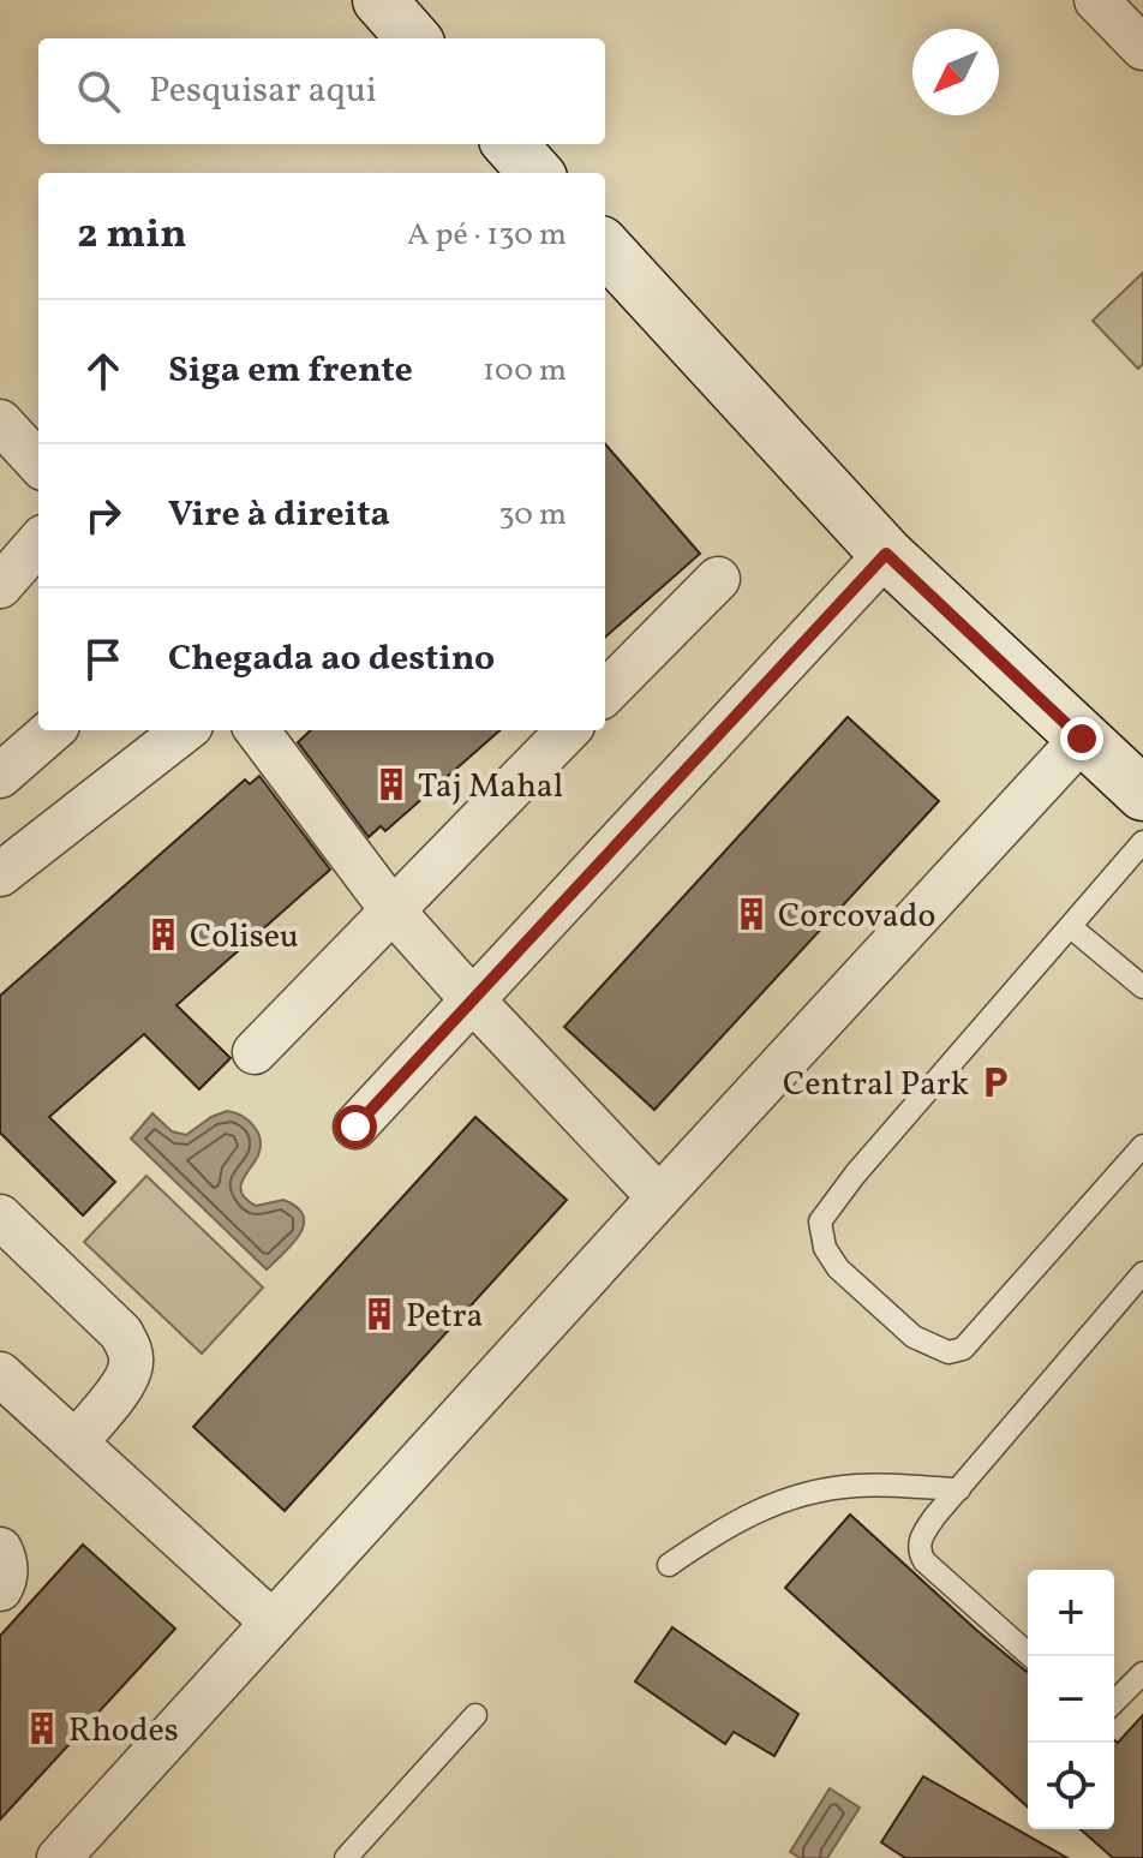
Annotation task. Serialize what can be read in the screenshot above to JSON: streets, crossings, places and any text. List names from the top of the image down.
{
  "places": {
    "building": [
      "Taj Mahal",
      "Corcovado",
      "Coliseu",
      "Petra",
      "Rhodes"
    ],
    "parking": ["Central Park"]
  },
  "north": "bottom left",
  "page": {
    "search": "Pesquisar aqui",
    "heading": ["2 min", "A pé · 130 m"],
    "list": [
      ["Siga em frente", "100 m"],
      ["Vire à direita", "30 m"],
      "Chegada ao destino"
    ],
    "map_buttons": ["+", "−"]
  }
}
